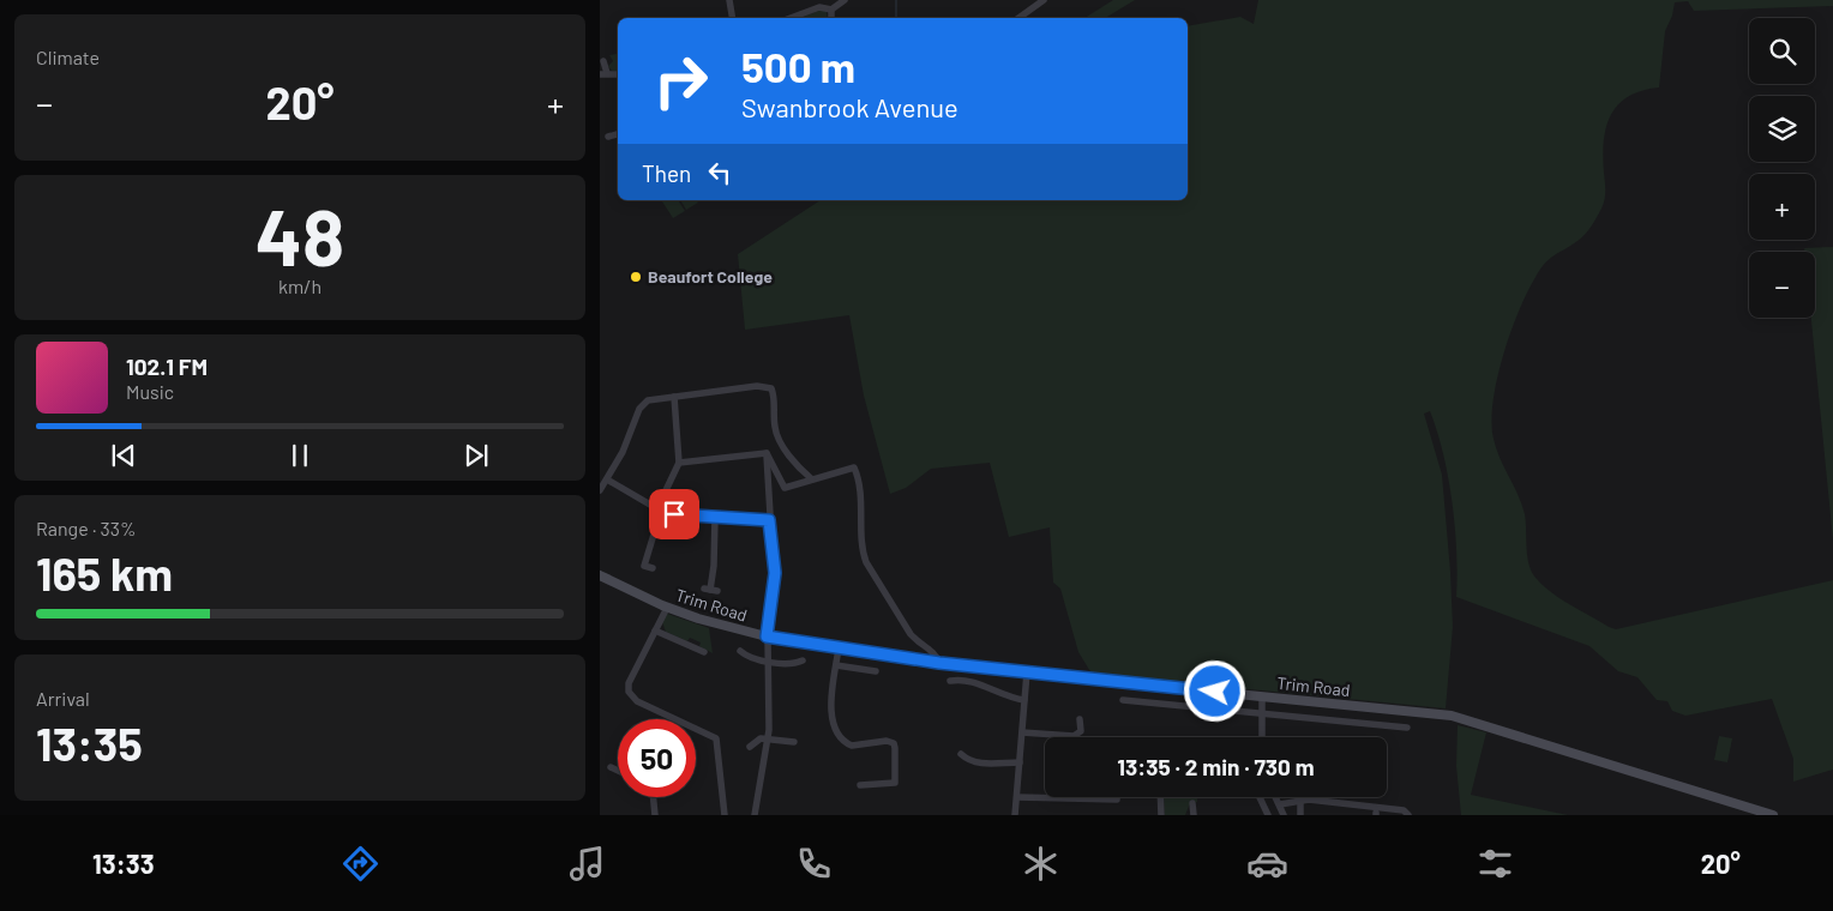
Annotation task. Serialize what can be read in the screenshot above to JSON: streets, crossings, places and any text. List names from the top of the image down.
{
  "streets": {
    "main road": ["Trim Road"]
  },
  "places": ["Beaufort College"],
  "page": {
    "tile": [
      "Climate",
      ["48", "km/h"],
      ["Range · 33%", "165 km"],
      ["Arrival", "13:35"]
    ],
    "map_buttons": ["+", "−"],
    "turn": ["500 m", "Swanbrook Avenue"],
    "heat": ["−", "20°", "+"],
    "then": "Then",
    "song": ["102.1 FM", "Music"],
    "limit": "50",
    "trip": "13:35 · 2 min · 730 m",
    "tabs": ["13:33", "20°"]
  }
}
